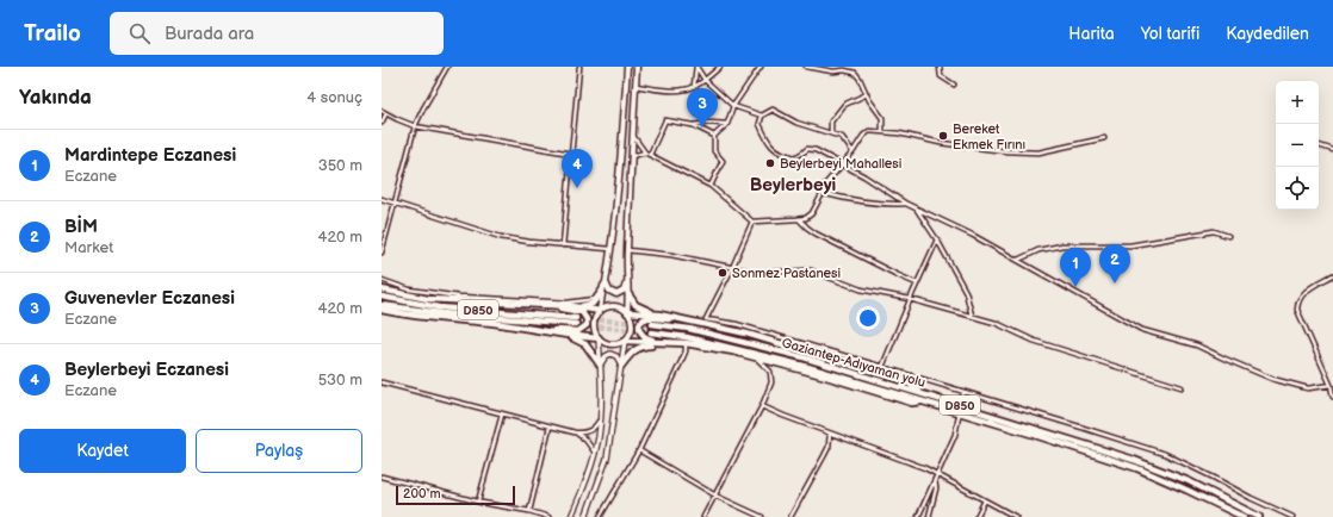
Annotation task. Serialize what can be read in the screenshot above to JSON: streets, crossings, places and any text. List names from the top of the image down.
{
  "streets": {
    "highway": ["D850", "Gaziantep-Adıyaman yolu"]
  },
  "districts": ["Beylerbeyi"],
  "places": ["Bereket Ekmek Fırını", "Beylerbeyi Mahallesi", "Sonmez Pastanesi"],
  "scale_bar": "200 m",
  "page": {
    "header": "Trailo",
    "search": "Burada ara",
    "nav": ["Harita", "Yol tarifi", "Kaydedilen"],
    "heading": ["Yakında", "4 sonuç"],
    "map_buttons": ["+", "−"],
    "pins": [
      "3",
      "4",
      "2",
      "1"
    ],
    "list": [
      {
        "mark": "1",
        "name": "Mardintepe Eczanesi",
        "note": "Eczane",
        "value": "350 m"
      },
      {
        "mark": "2",
        "name": "BİM",
        "note": "Market",
        "value": "420 m"
      },
      {
        "mark": "3",
        "name": "Guvenevler Eczanesi",
        "note": "Eczane",
        "value": "420 m"
      },
      {
        "mark": "4",
        "name": "Beylerbeyi Eczanesi",
        "note": "Eczane",
        "value": "530 m"
      }
    ],
    "buttons": ["Kaydet", "Paylaş"],
    "scale": "200 m"
  }
}
